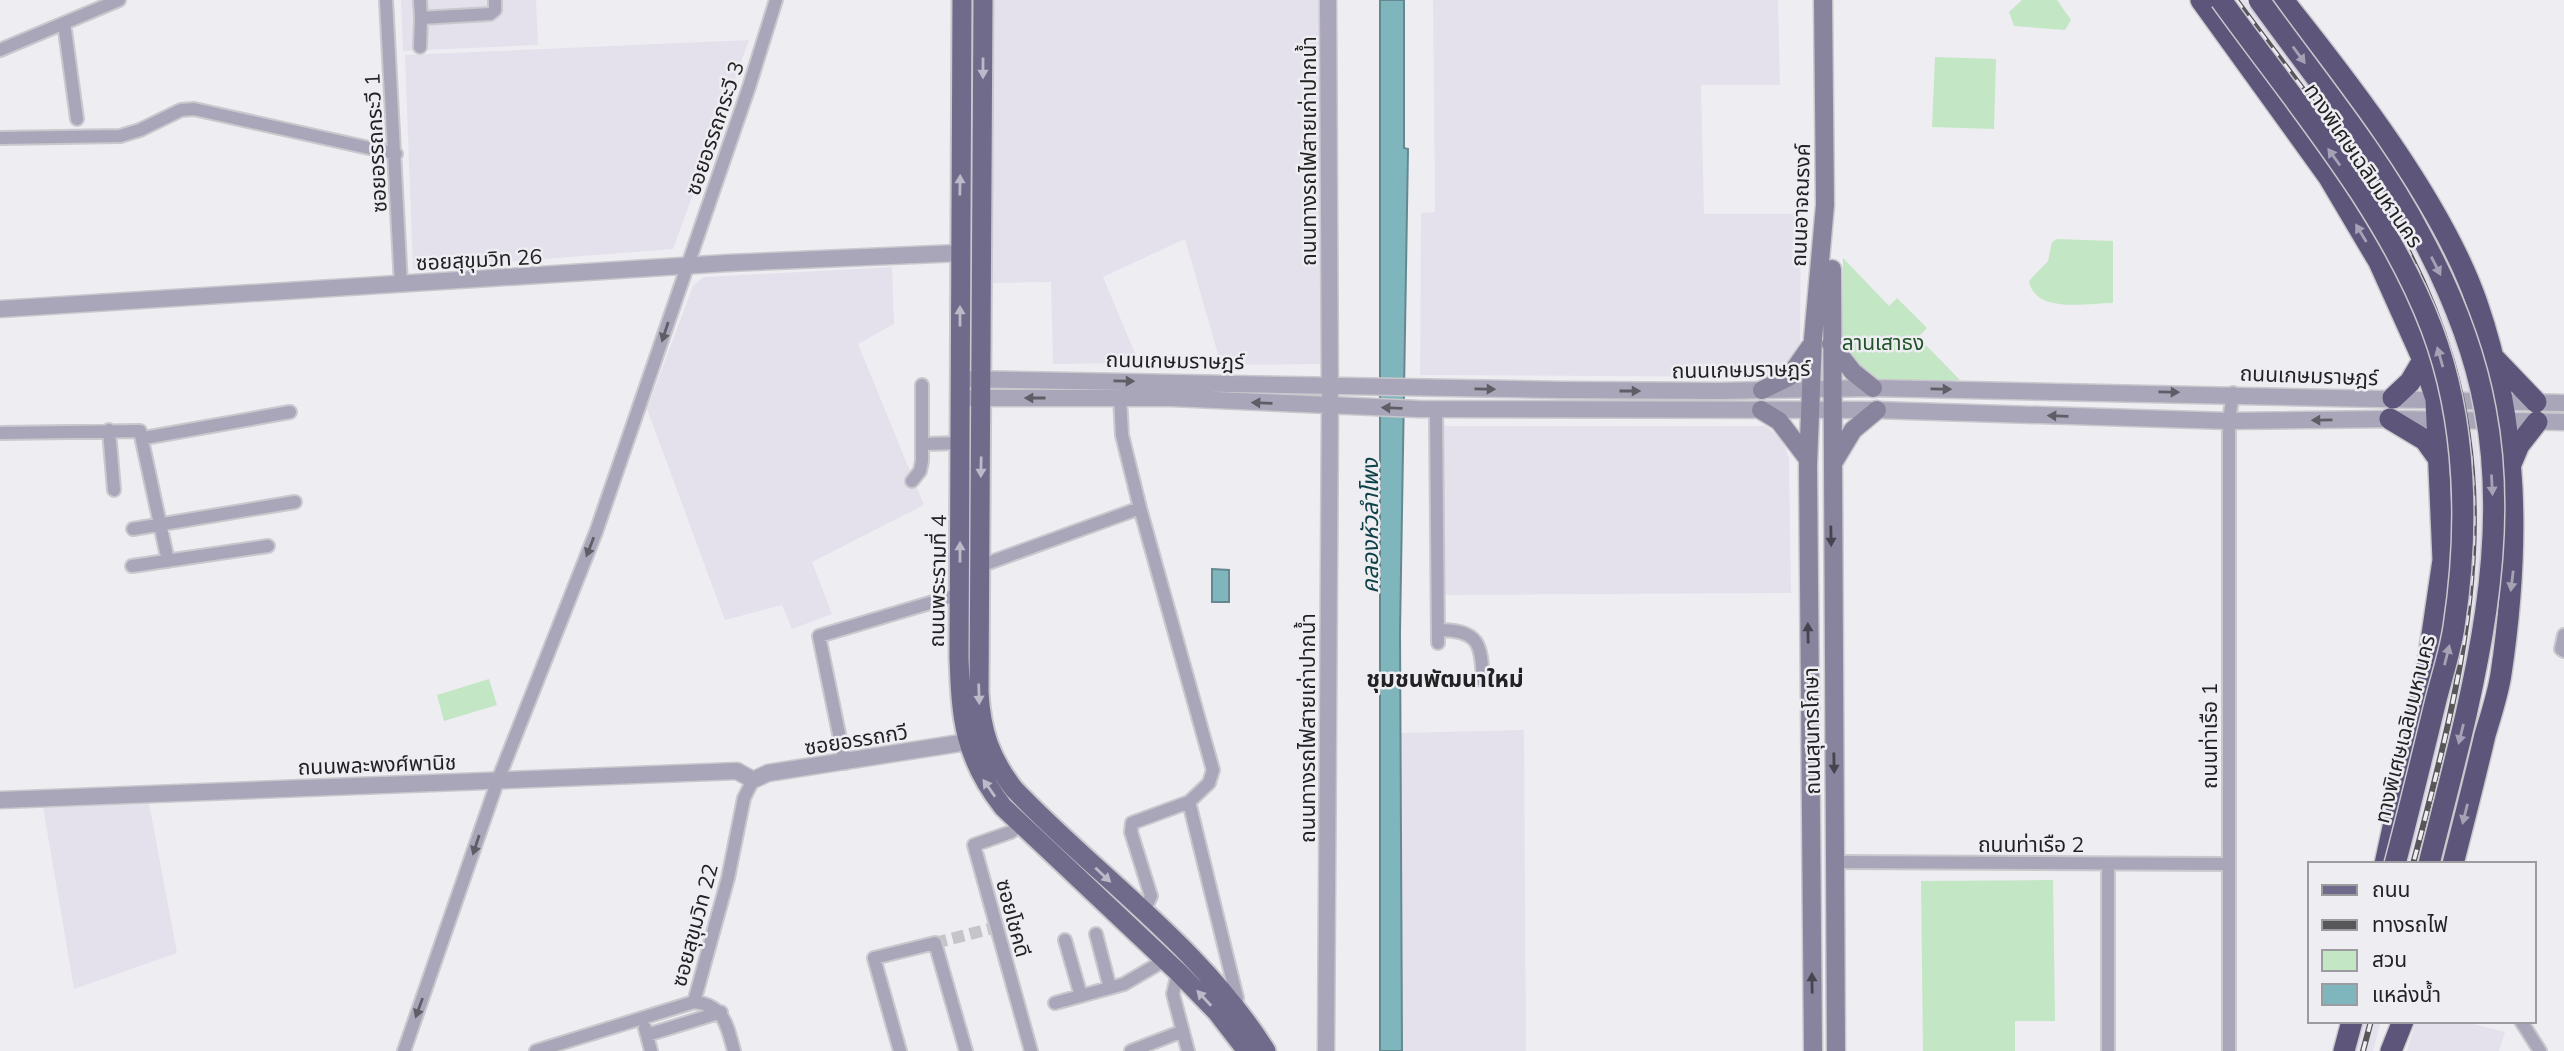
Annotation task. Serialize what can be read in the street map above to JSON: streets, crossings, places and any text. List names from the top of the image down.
{
  "streets": {
    "highway": ["ทางพิเศษเฉลิมมหานคร"],
    "main road": ["ถนนอาจณรงค์", "ถนนพระรามที่ 4", "ถนนสุนทรโกษา"],
    "street": [
      "ซอยอรรถกระวี 3",
      "ซอยอรรถกระวี 1",
      "ถนนทางรถไฟสายเก่าปากน้ำ",
      "ซอยสุขุมวิท 26",
      "ถนนเกษมราษฎร์",
      "ถนนท่าเรือ 1",
      "ซอยอรรถกวี",
      "ถนนพละพงศ์พานิช",
      "ถนนท่าเรือ 2",
      "ซอยโชคดี",
      "ซอยสุขุมวิท 22"
    ]
  },
  "crossings": [
    ["ซอยอรรถกระวี 3", "ซอยสุขุมวิท 26"],
    ["ซอยอรรถกระวี 3", "ถนนพละพงศ์พานิช"],
    ["ซอยอรรถกระวี 1", "ซอยสุขุมวิท 26"],
    ["ถนนทางรถไฟสายเก่าปากน้ำ", "ถนนเกษมราษฎร์"],
    ["ถนนอาจณรงค์", "ถนนเกษมราษฎร์"],
    ["ถนนอาจณรงค์", "ถนนสุนทรโกษา"],
    ["ซอยสุขุมวิท 26", "ถนนพระรามที่ 4"],
    ["ถนนเกษมราษฎร์", "ถนนพระรามที่ 4"],
    ["ถนนเกษมราษฎร์", "ถนนสุนทรโกษา"],
    ["ถนนเกษมราษฎร์", "ถนนท่าเรือ 1"],
    ["ถนนพระรามที่ 4", "ซอยอรรถกวี"],
    ["ถนนพระรามที่ 4", "ซอยโชคดี"],
    ["ถนนสุนทรโกษา", "ถนนท่าเรือ 2"],
    ["ถนนท่าเรือ 1", "ถนนท่าเรือ 2"],
    ["ซอยอรรถกวี", "ถนนพละพงศ์พานิช"],
    ["ซอยอรรถกวี", "ซอยสุขุมวิท 22"],
    ["ถนนพละพงศ์พานิช", "ซอยสุขุมวิท 22"]
  ],
  "one_way": ["ซอยอรรถกระวี 3"],
  "districts": ["ชุมชนพัฒนาใหม่"],
  "water": ["คลองหัวลำโพง"],
  "parks": ["ลานเสาธง"],
  "legend": [
    "ถนน",
    "ทางรถไฟ",
    "สวน",
    "แหล่งน้ำ"
  ]
}
